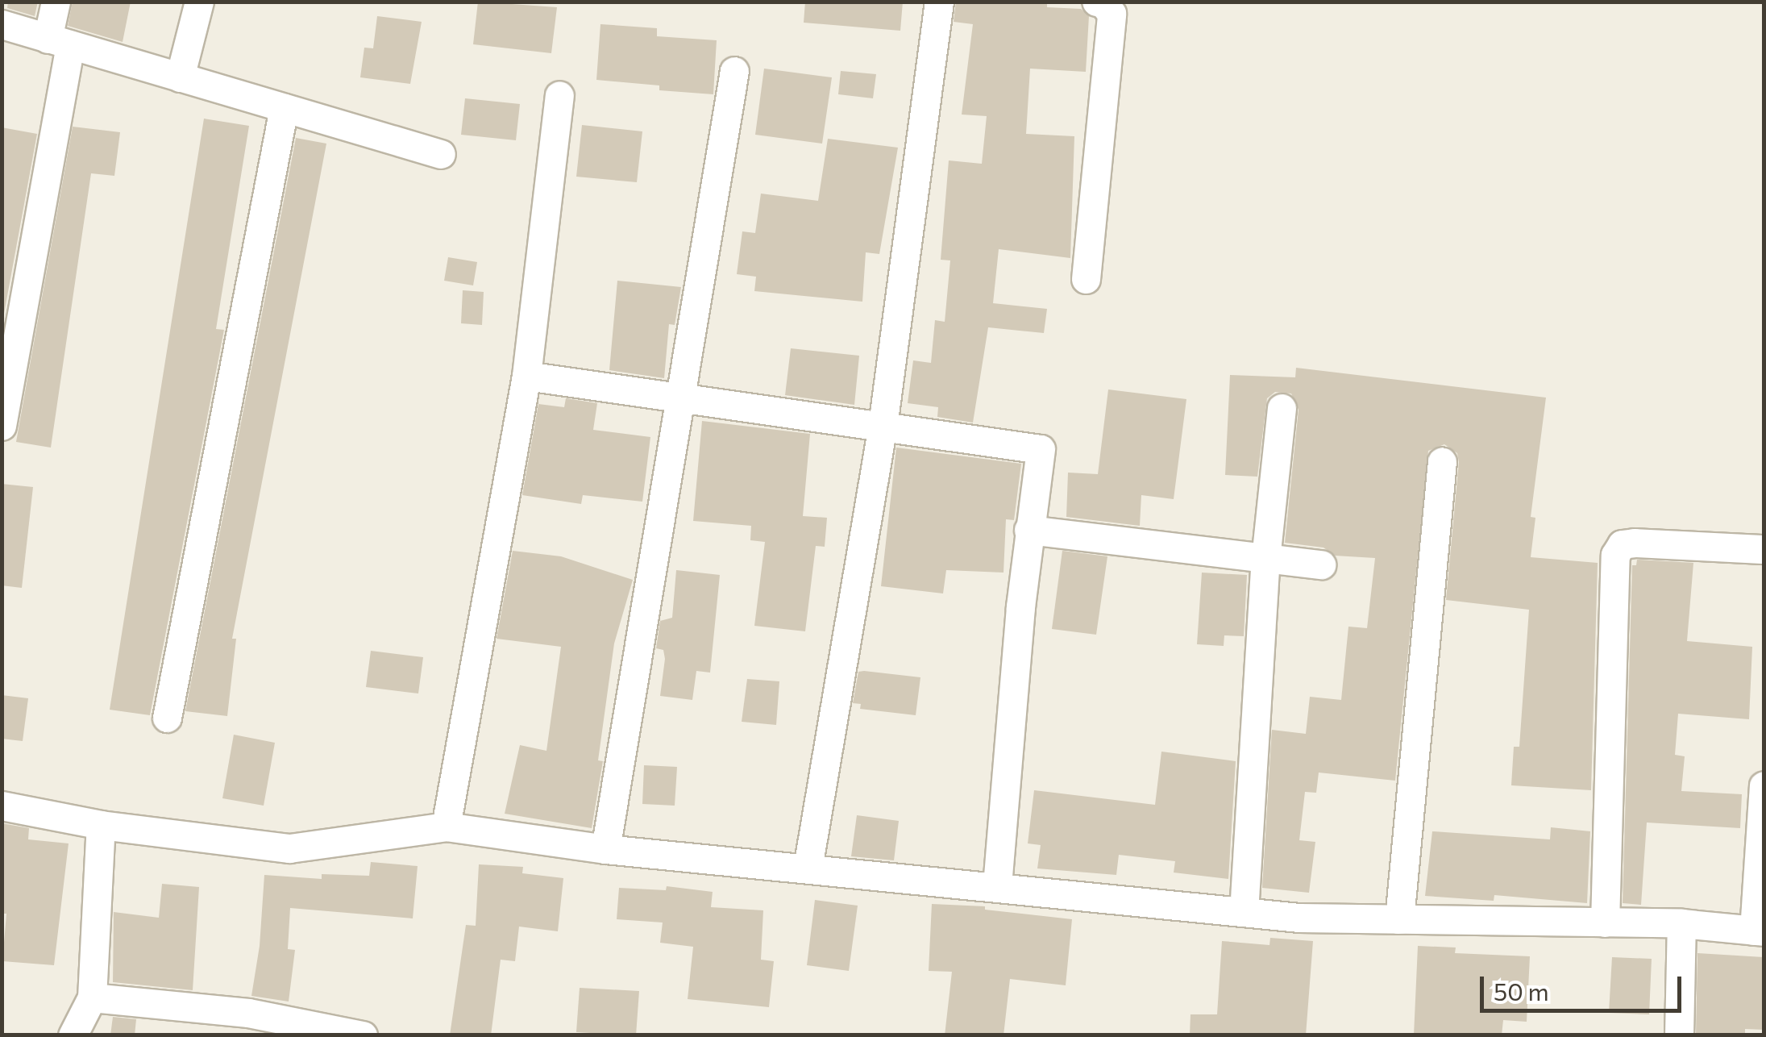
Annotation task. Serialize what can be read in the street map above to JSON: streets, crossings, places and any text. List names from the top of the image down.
{
  "scale_bar": "50 m"
}
